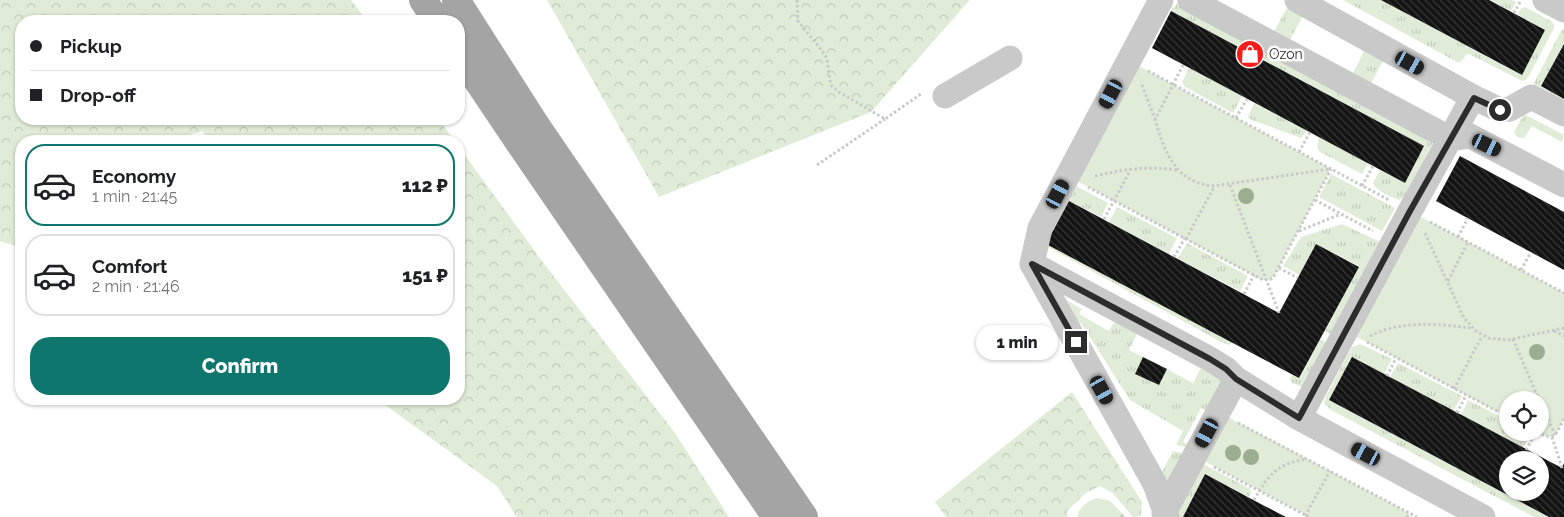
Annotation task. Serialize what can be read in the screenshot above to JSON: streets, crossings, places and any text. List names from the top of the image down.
{
  "places": {
    "shop": ["Ozon"]
  },
  "page": {
    "banner": ["Pickup", "Drop-off"],
    "list": [
      {
        "name": "Economy",
        "note": "1 min · 21:45",
        "value": "112 ₽"
      },
      {
        "name": "Comfort",
        "note": "2 min · 21:46",
        "value": "151 ₽"
      }
    ],
    "bubble": "1 min",
    "buttons": "Confirm"
  }
}
